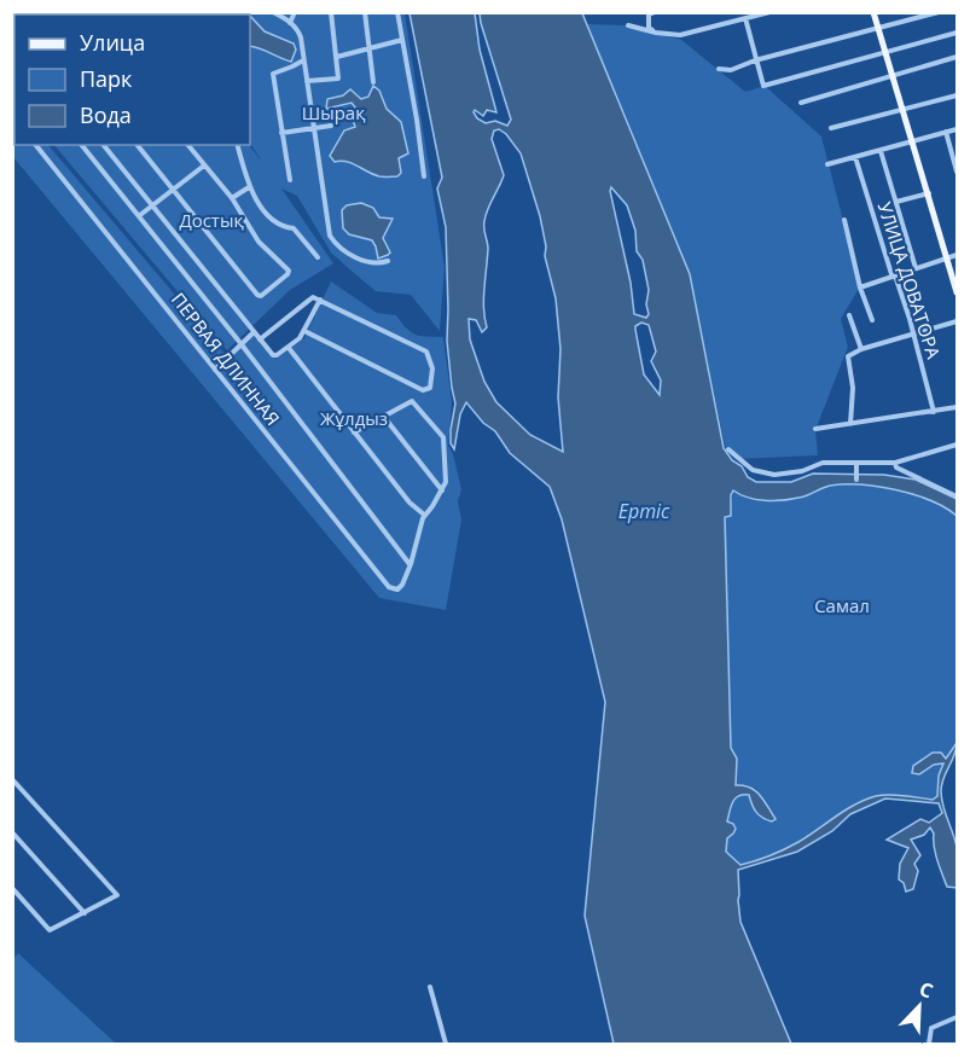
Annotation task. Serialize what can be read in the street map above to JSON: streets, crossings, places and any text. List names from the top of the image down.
{
  "streets": {
    "street": ["УЛИЦА ДОВАТОРА", "ПЕРВАЯ ДЛИННАЯ"]
  },
  "water": ["Ертіс"],
  "parks": [
    "Шырақ",
    "Достық",
    "Жұлдыз",
    "Самал"
  ],
  "legend": ["Улица", "Парк", "Вода"],
  "north": "top right"
}
